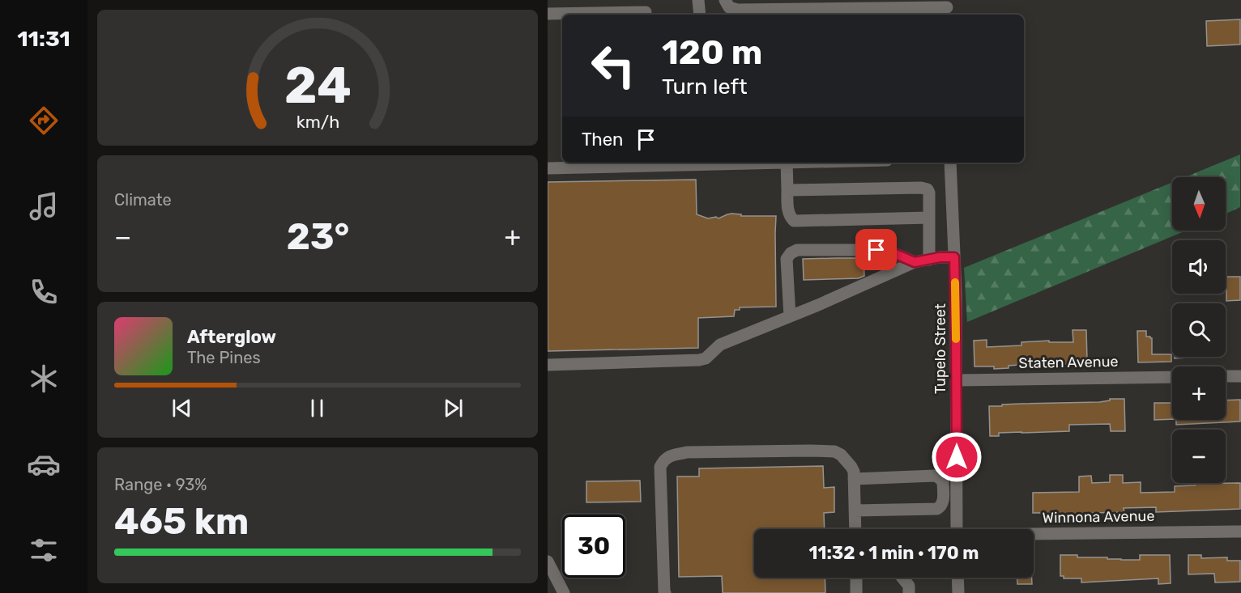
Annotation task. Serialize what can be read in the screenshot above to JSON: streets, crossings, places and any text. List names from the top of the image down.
{
  "streets": {
    "street": ["Tupelo Street", "Staten Avenue", "Winnona Avenue"]
  },
  "crossings": [
    ["Tupelo Street", "Staten Avenue"]
  ],
  "north": "bottom",
  "page": {
    "tabs": "11:31",
    "turn": ["120 m", "Turn left"],
    "then": "Then",
    "tile": [
      "Climate",
      ["Range · 93%", "465 km"]
    ],
    "map_buttons": ["+", "−"],
    "heat": ["−", "23°", "+"],
    "song": ["Afterglow", "The Pines"],
    "limit": "30",
    "trip": "11:32 · 1 min · 170 m",
    "gauge": ["24", "km/h"]
  }
}
